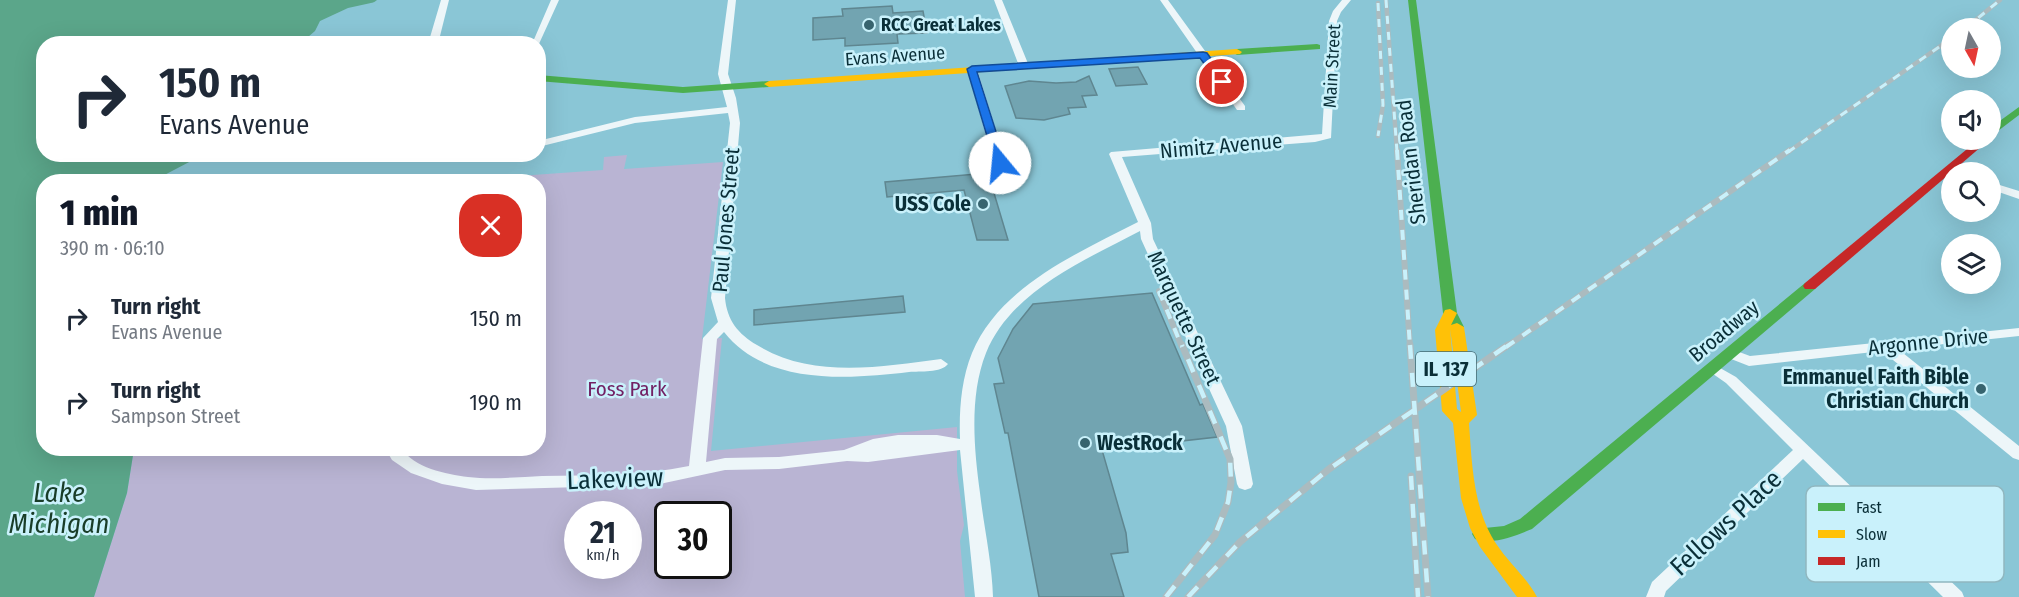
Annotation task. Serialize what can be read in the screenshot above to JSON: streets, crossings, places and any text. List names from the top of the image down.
{
  "streets": {
    "main road": [
      "Evans Avenue",
      "Sheridan Road",
      "Broadway",
      "IL 137"
    ],
    "street": [
      "Main Street",
      "Nimitz Avenue",
      "Paul Jones Street",
      "Marquette Street",
      "Argonne Drive",
      "Lakeview",
      "Fellows Place"
    ]
  },
  "crossings": [
    ["Evans Avenue", "Paul Jones Street"],
    ["Main Street", "Nimitz Avenue"],
    ["Nimitz Avenue", "Marquette Street"],
    ["Sheridan Road", "Broadway"],
    ["Paul Jones Street", "Lakeview"],
    ["Broadway", "Argonne Drive"]
  ],
  "water": ["Lake Michigan"],
  "parks": ["Foss Park"],
  "places": [
    "RCC Great Lakes",
    "USS Cole",
    "Emmanuel Faith Bible Christian Church",
    "WestRock"
  ],
  "legend": ["Fast", "Slow", "Jam"],
  "north": "bottom",
  "page": {
    "turn": ["150 m", "Evans Avenue"],
    "heading": ["1 min", "390 m · 06:10"],
    "list": [
      {
        "name": "Turn right",
        "note": "Evans Avenue",
        "value": "150 m"
      },
      {
        "name": "Turn right",
        "note": "Sampson Street",
        "value": "190 m"
      }
    ],
    "speed": "21 km/h",
    "limit": "30"
  }
}
